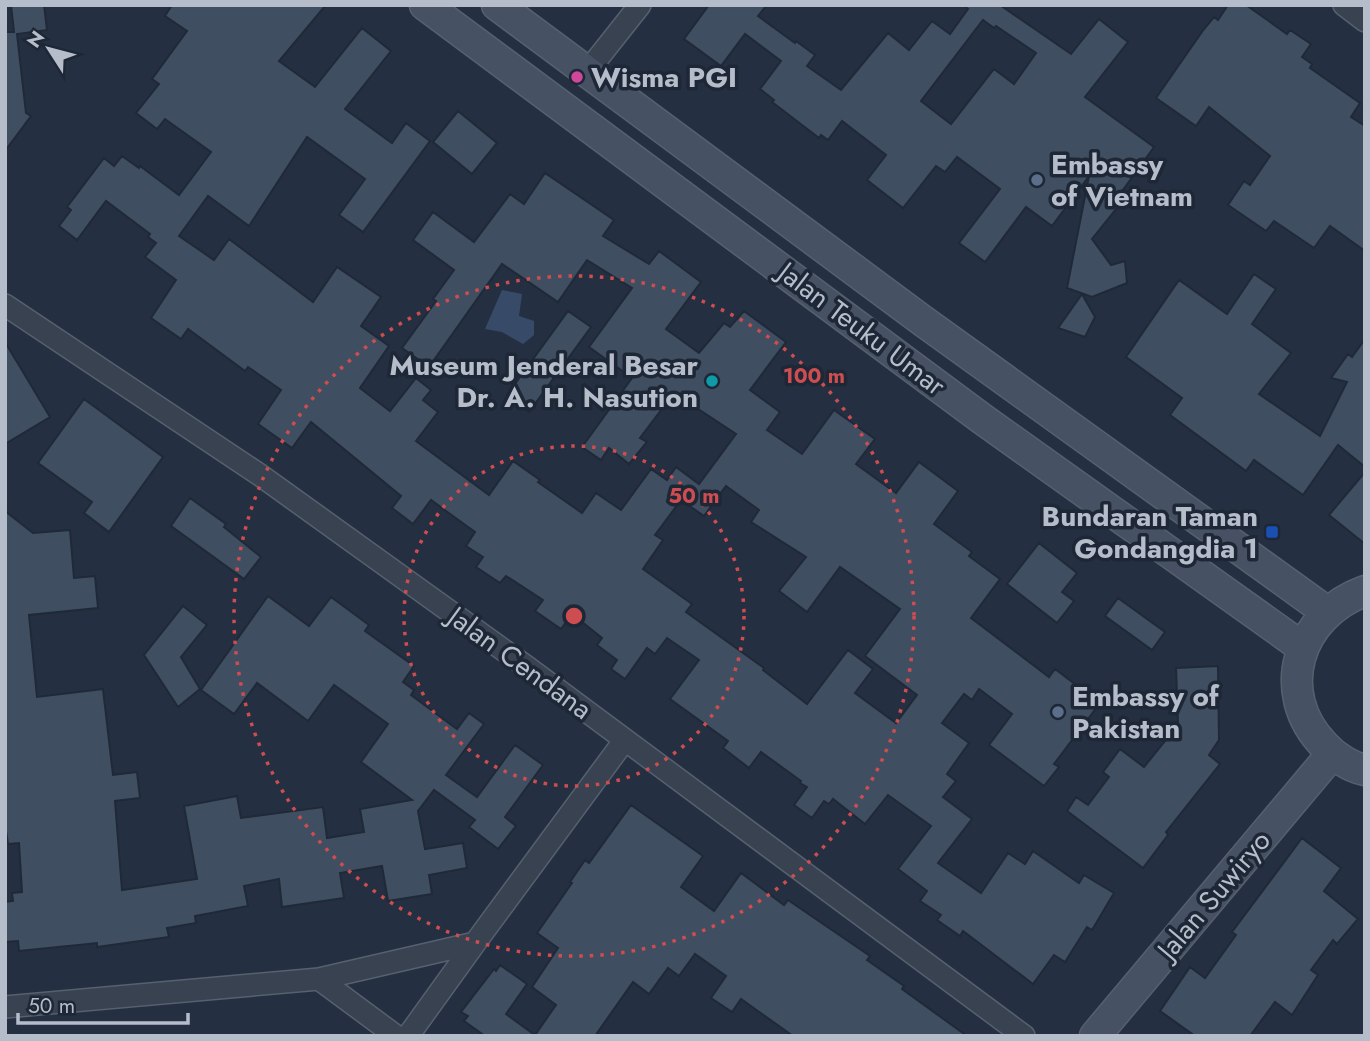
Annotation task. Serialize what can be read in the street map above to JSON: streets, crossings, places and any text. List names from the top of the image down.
{
  "streets": {
    "street": ["Jalan Teuku Umar", "Jalan Cendana", "Jalan Suwiryo"]
  },
  "places": {
    "other": [
      "Wisma PGI",
      "Embassy of Vietnam",
      "Museum Jenderal Besar Dr. A. H. Nasution",
      "Embassy of Pakistan"
    ],
    "transit": ["Bundaran Taman Gondangdia 1"]
  },
  "scale_bar": "50 m",
  "north": "top left",
  "rings": ["100 m", "50 m"]
}
